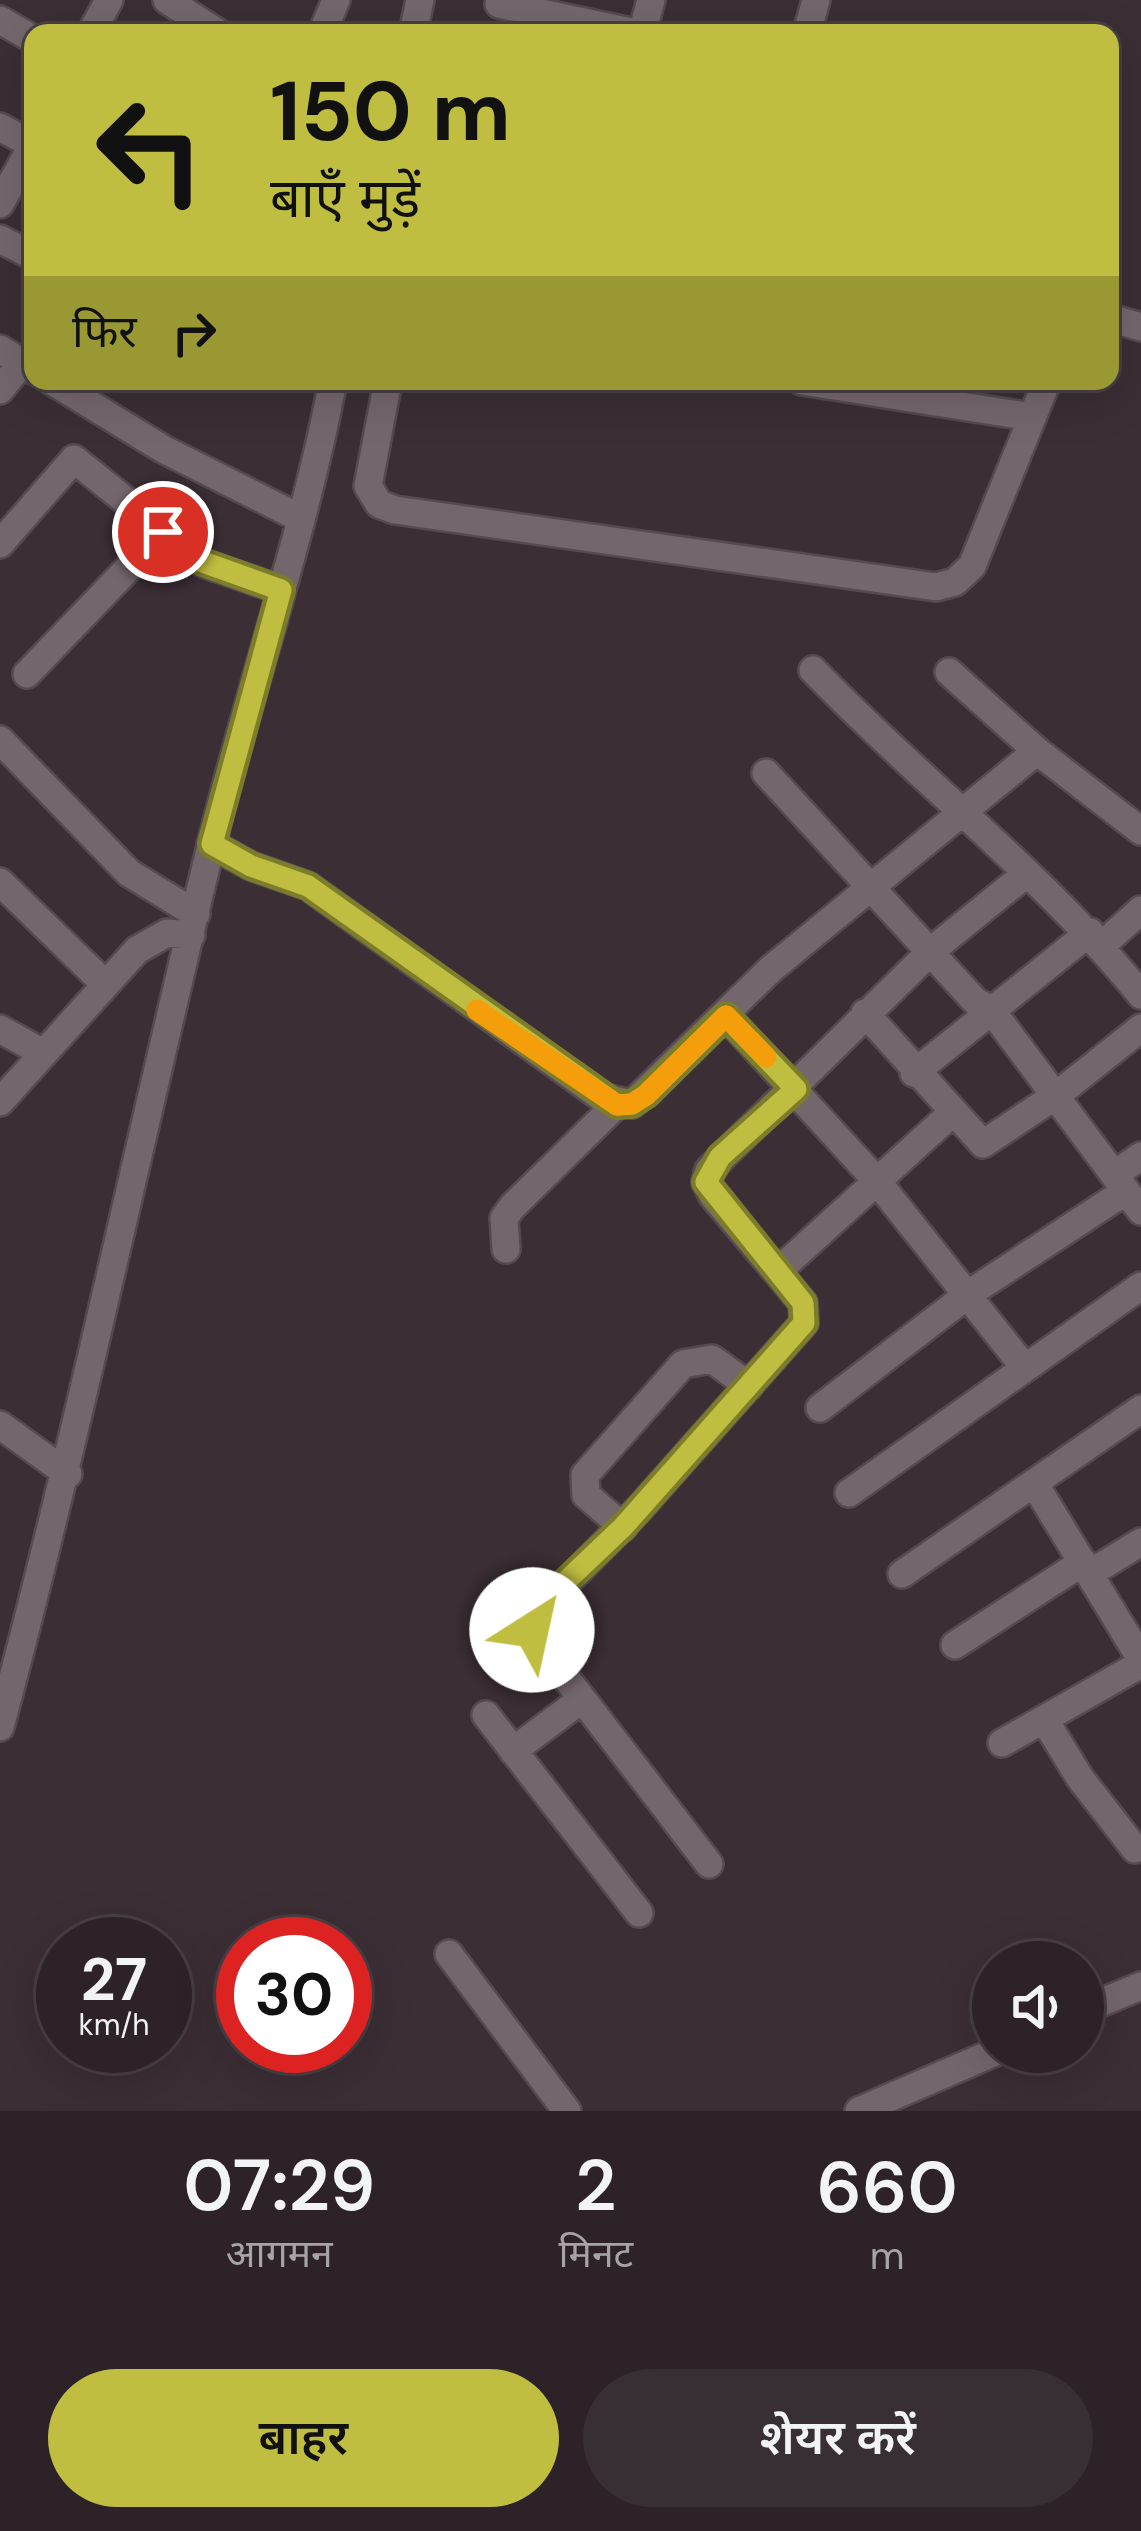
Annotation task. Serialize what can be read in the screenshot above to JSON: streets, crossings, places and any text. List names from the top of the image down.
{
  "page": {
    "turn": ["150 m", "बाएँ मुड़ें"],
    "then": "फिर",
    "speed": "27 km/h",
    "limit": "30",
    "eta": [
      "07:29",
      "आगमन",
      "2",
      "मिनट",
      "660",
      "m"
    ],
    "buttons": ["बाहर", "शेयर करें"]
  }
}
